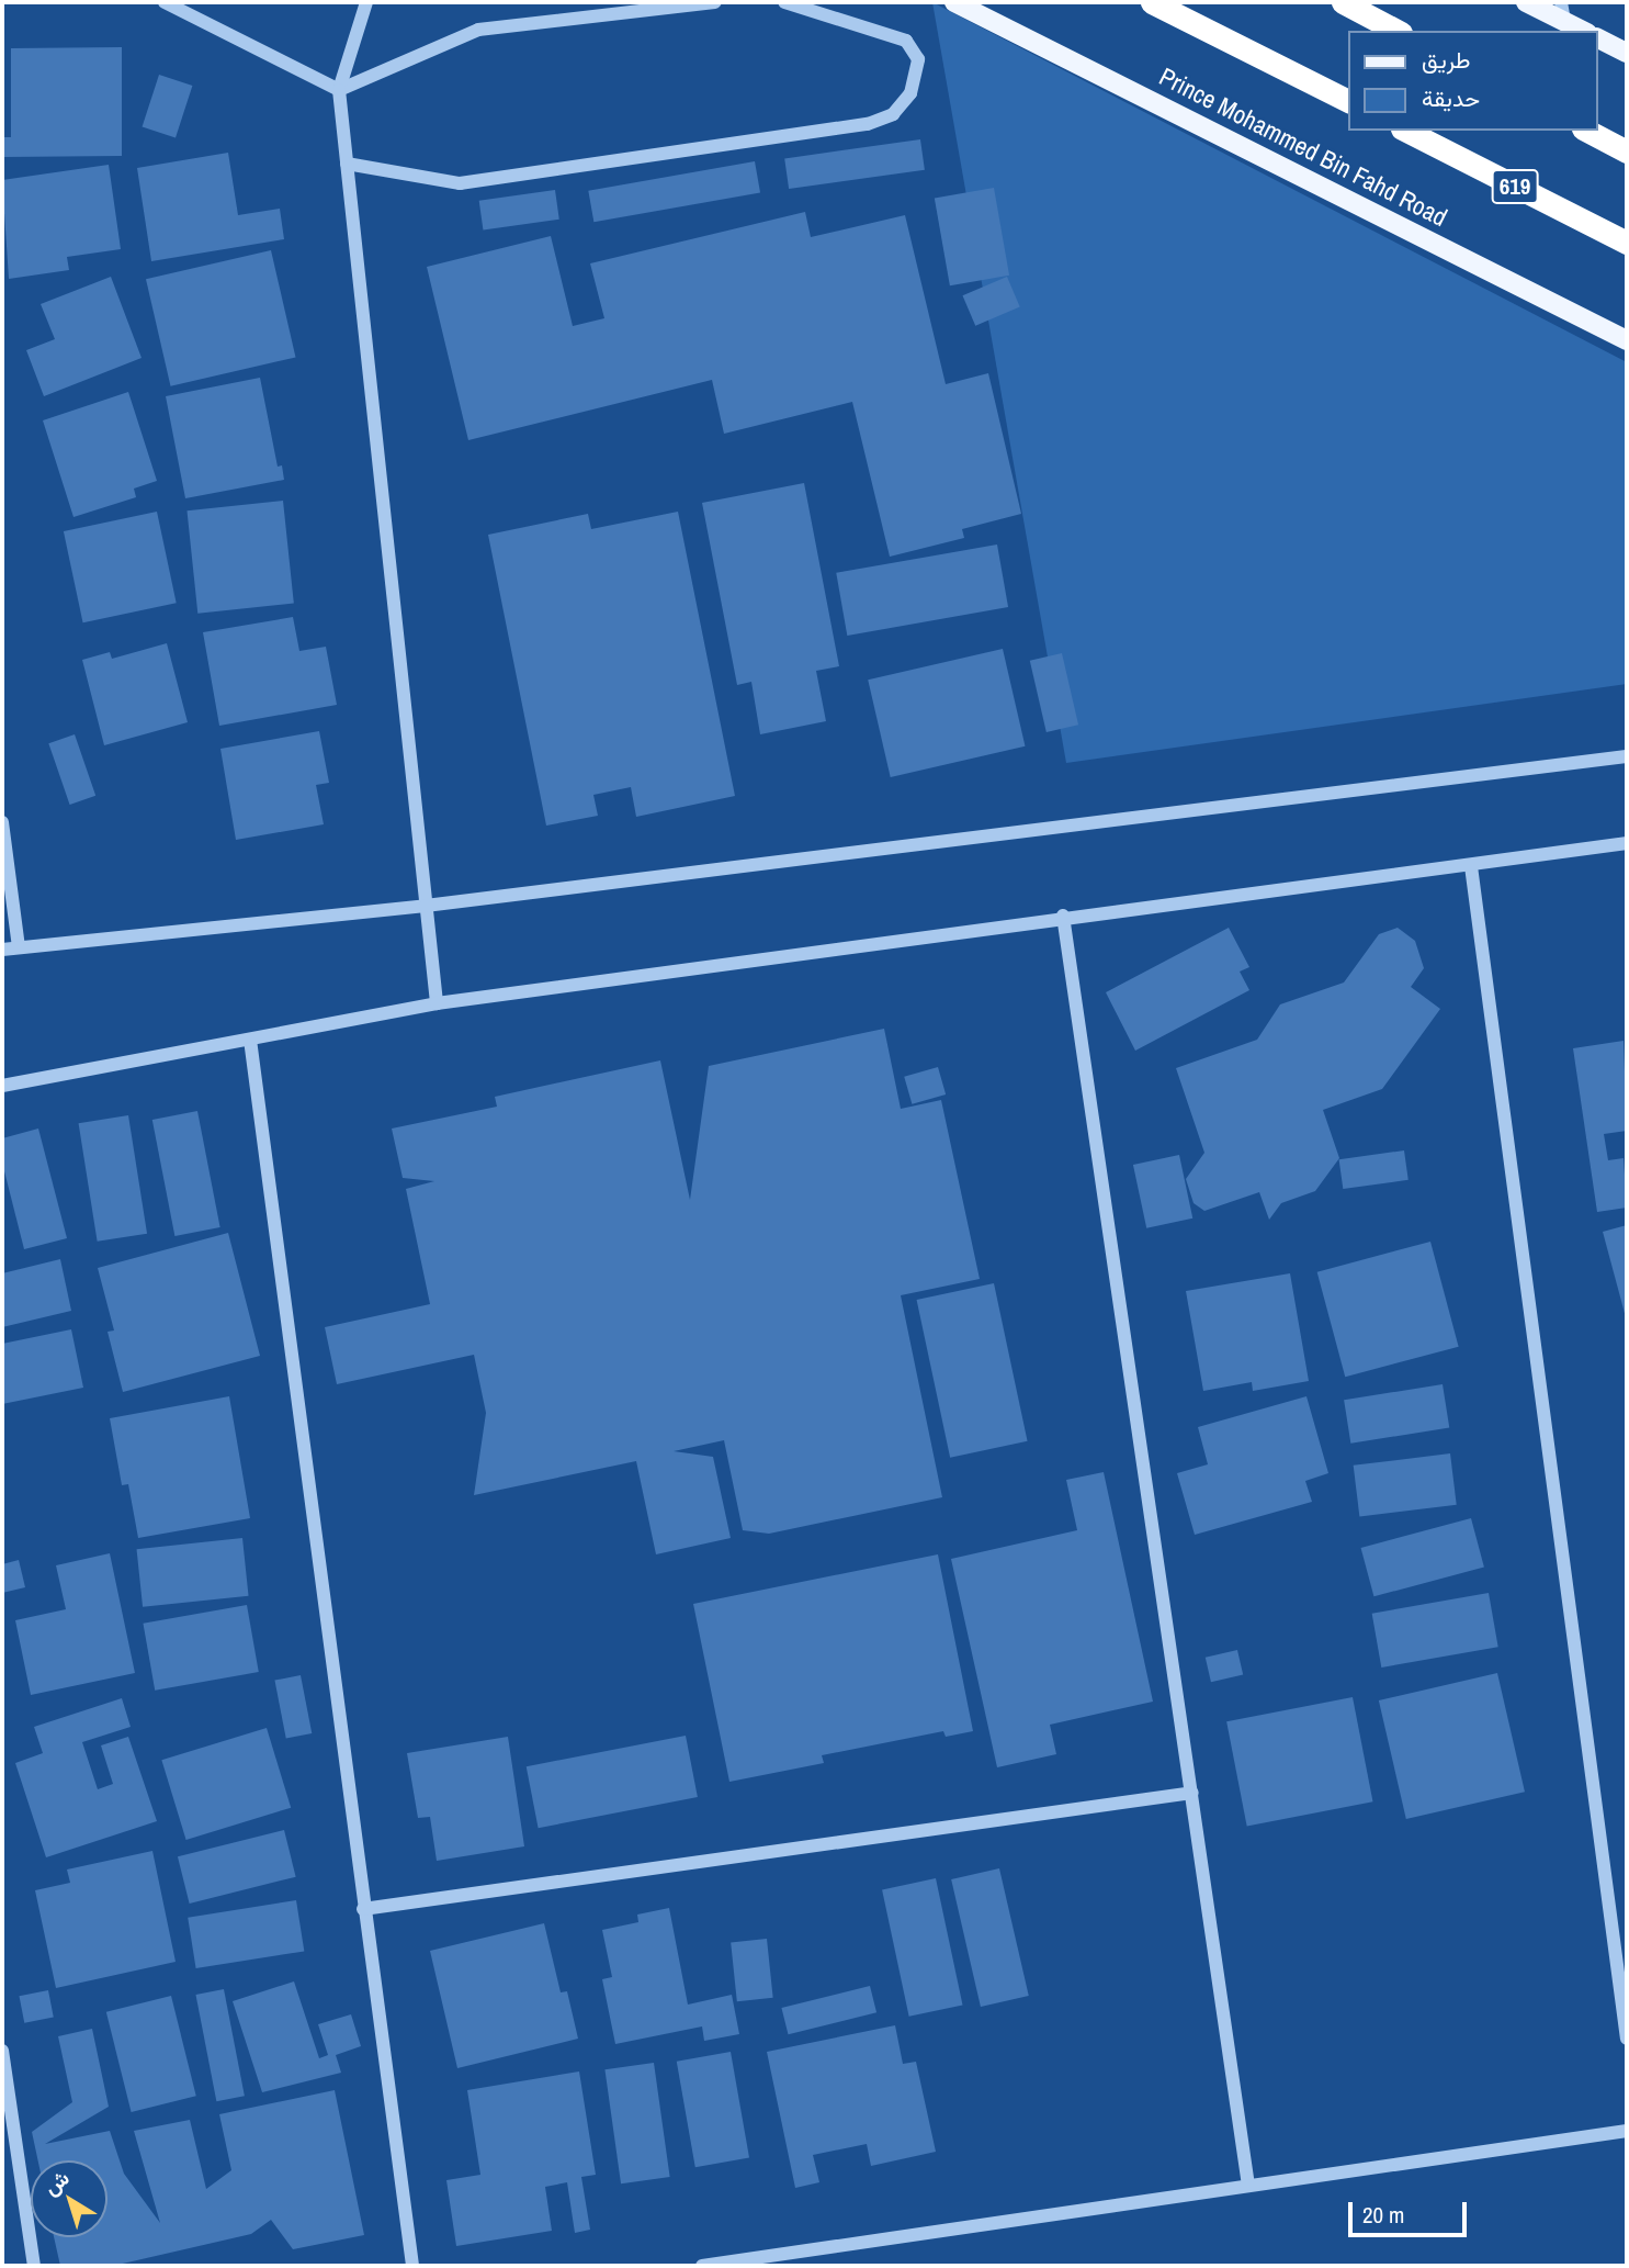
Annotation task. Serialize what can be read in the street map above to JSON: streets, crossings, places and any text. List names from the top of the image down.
{
  "streets": {
    "highway": ["619"],
    "main road": ["Prince Mohammed Bin Fahd Road"]
  },
  "legend": ["طريق", "حديقة"],
  "scale_bar": "20 m",
  "north": "top left"
}
